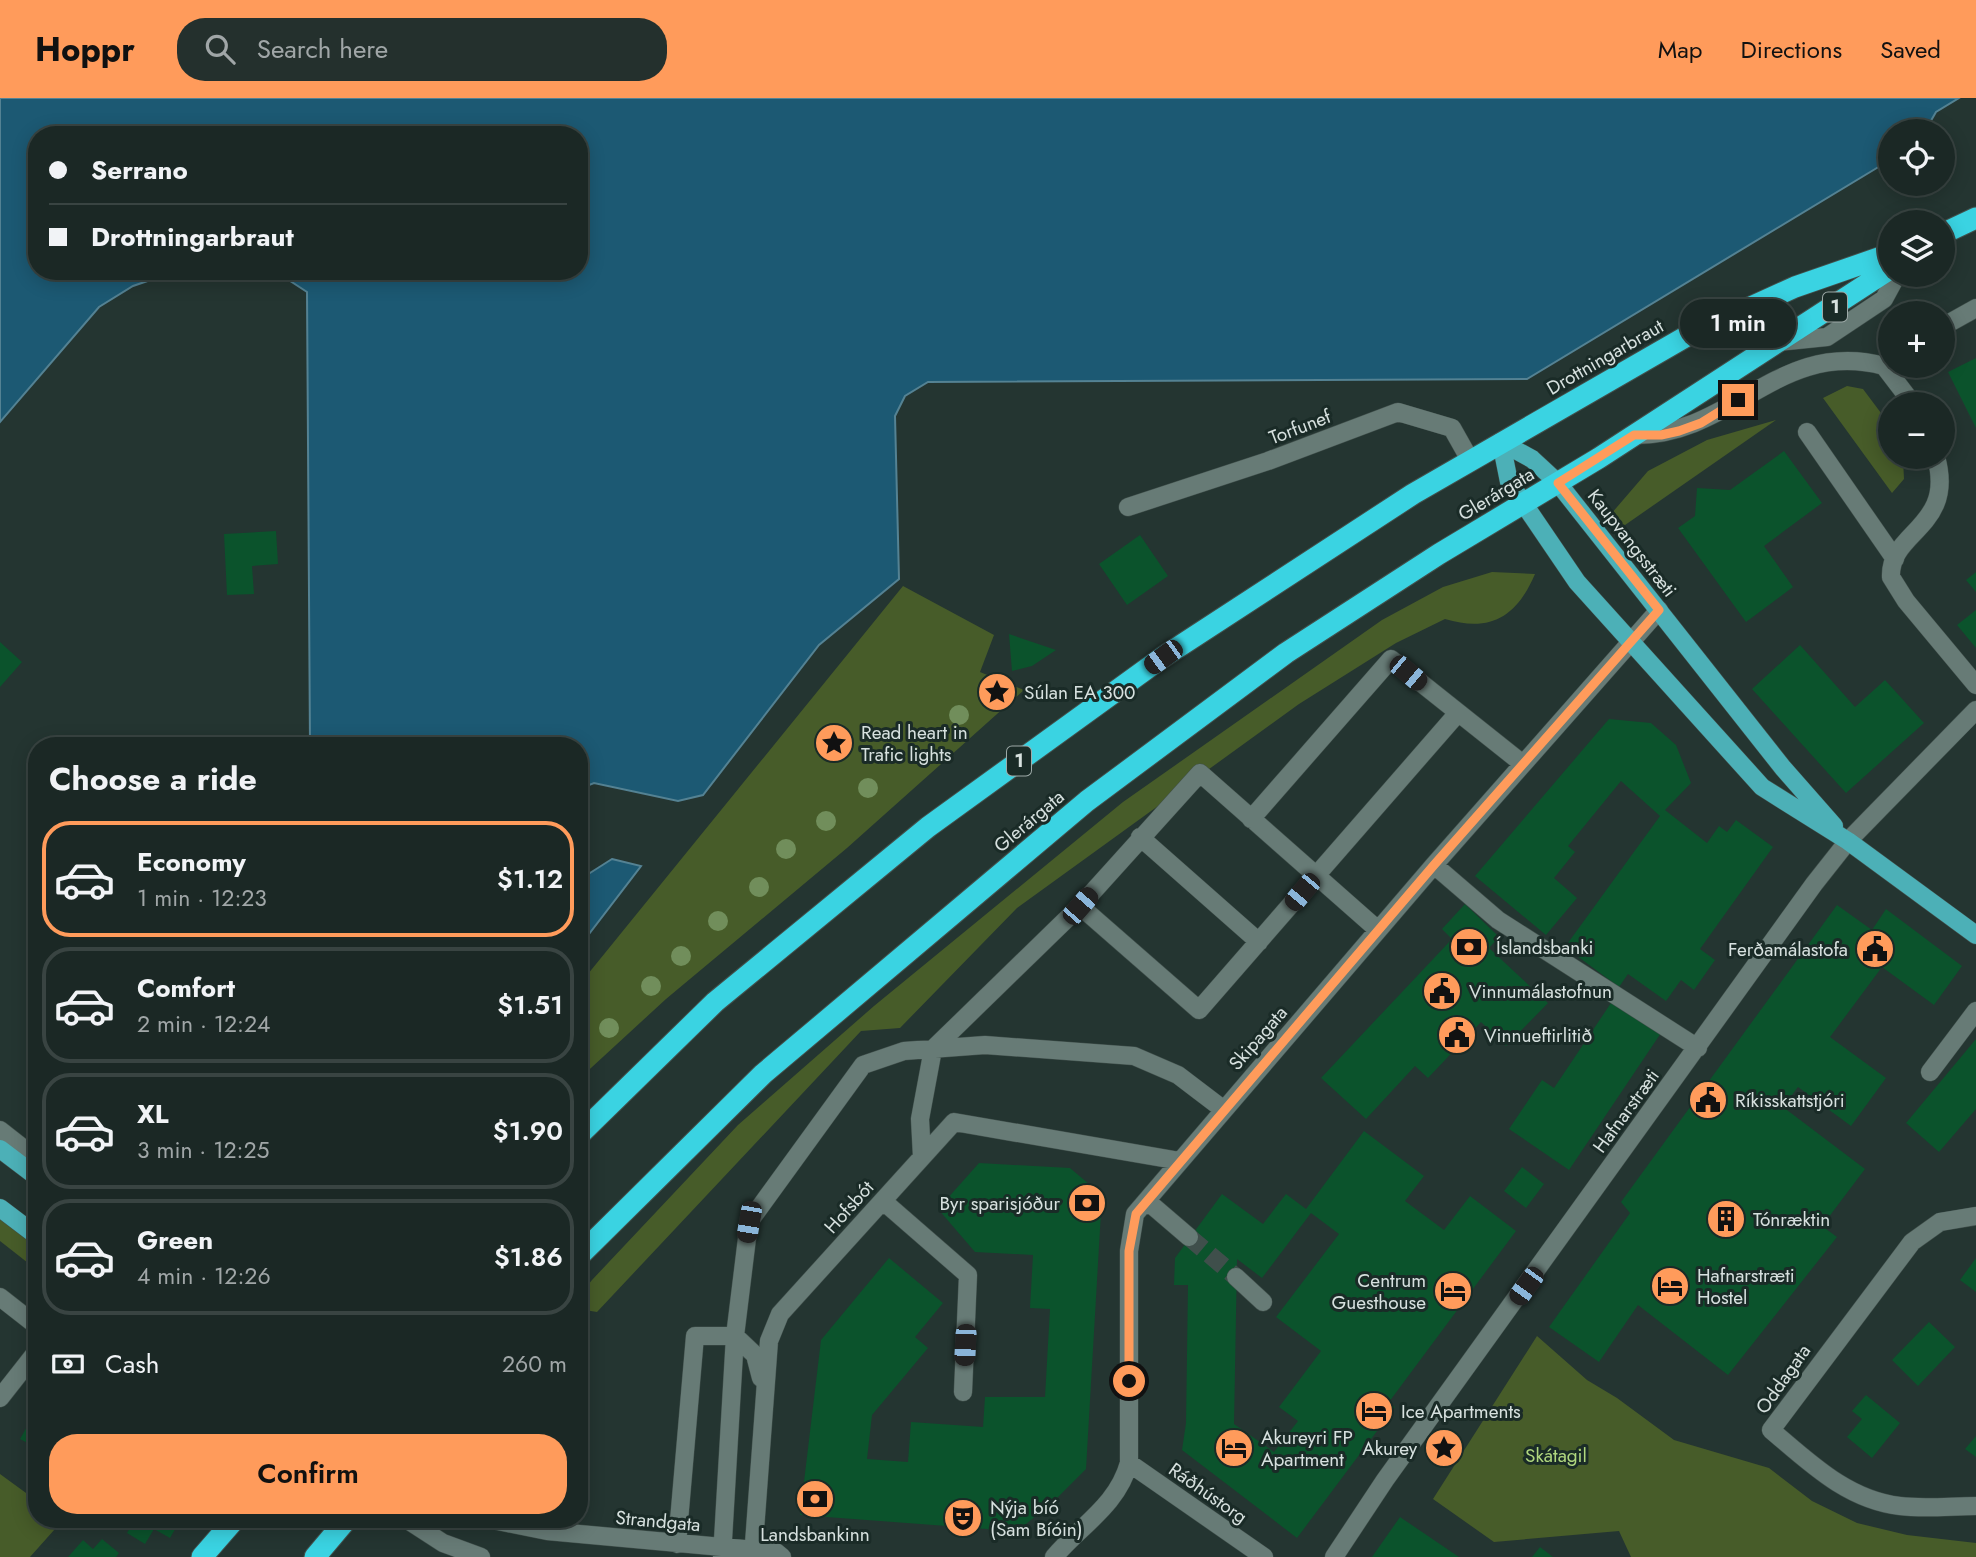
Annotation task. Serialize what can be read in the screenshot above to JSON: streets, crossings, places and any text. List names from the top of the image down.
{
  "streets": {
    "highway": ["1", "Drottningarbraut", "Glerárgata"],
    "main road": ["Kaupvangsstræti"],
    "street": [
      "Torfunef",
      "Skipagata",
      "Hafnarstræti",
      "Hofsbót",
      "Oddagata",
      "Ráðhústorg",
      "Strandgata"
    ]
  },
  "crossings": [
    ["1", "Drottningarbraut"],
    ["1", "Torfunef"],
    ["1", "Glerárgata"],
    ["1", "Kaupvangsstræti"],
    ["Drottningarbraut", "Kaupvangsstræti"],
    ["Glerárgata", "Kaupvangsstræti"],
    ["Kaupvangsstræti", "Skipagata"],
    ["Kaupvangsstræti", "Hafnarstræti"],
    ["Skipagata", "Hofsbót"],
    ["Skipagata", "Ráðhústorg"],
    ["Hofsbót", "Strandgata"]
  ],
  "parks": ["Skátagil"],
  "places": {
    "place": ["Súlan EA 300", "Read heart in Trafic lights", "Akurey"],
    "bank": ["Íslandsbanki", "Byr sparisjóður", "Landsbankinn"],
    "public building": [
      "Ferðamálastofa",
      "Vinnumálastofnun",
      "Vinnueftirlitið",
      "Ríkisskattstjóri"
    ],
    "building": ["Tónræktin"],
    "hotel": [
      "Hafnarstræti Hostel",
      "Centrum Guesthouse",
      "Ice Apartments",
      "Akureyri FP Apartment"
    ],
    "theatre": ["Nýja bíó (Sam Bíóin)"]
  },
  "page": {
    "header": "Hoppr",
    "search": "Search here",
    "nav": ["Map", "Directions", "Saved"],
    "map_buttons": ["+", "−"],
    "banner": ["Serrano", "Drottningarbraut"],
    "bubble": "1 min",
    "heading": "Choose a ride",
    "list": [
      {
        "name": "Economy",
        "note": "1 min · 12:23",
        "value": "$1.12"
      },
      {
        "name": "Comfort",
        "note": "2 min · 12:24",
        "value": "$1.51"
      },
      {
        "name": "XL",
        "note": "3 min · 12:25",
        "value": "$1.90"
      },
      {
        "name": "Green",
        "note": "4 min · 12:26",
        "value": "$1.86"
      }
    ],
    "pay": ["Cash", "260 m"],
    "buttons": "Confirm"
  }
}
